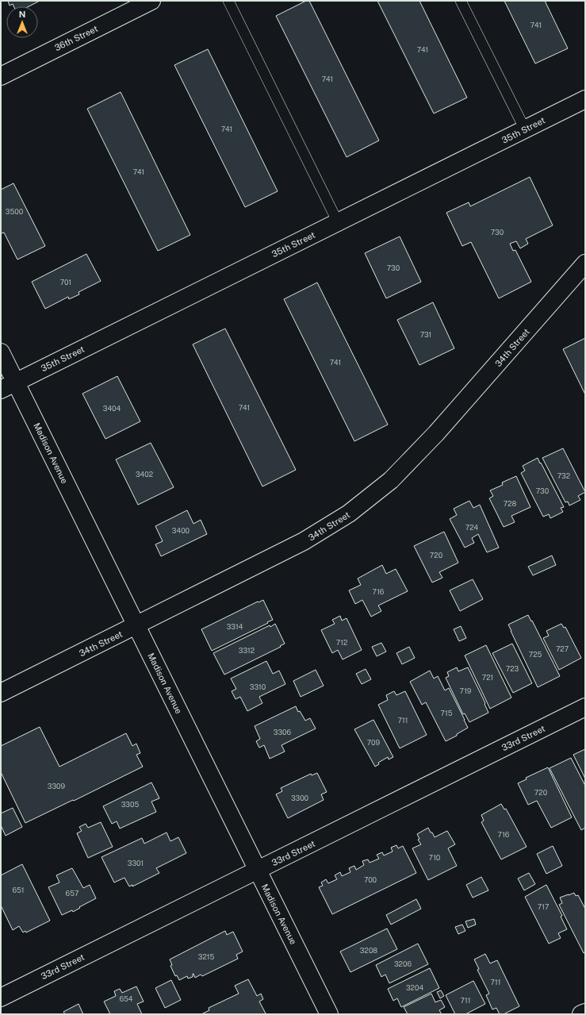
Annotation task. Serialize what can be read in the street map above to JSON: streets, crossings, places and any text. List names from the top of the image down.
{
  "streets": {
    "street": [
      "36th Street",
      "35th Street",
      "34th Street",
      "Madison Avenue",
      "33rd Street"
    ]
  },
  "crossings": [
    ["35th Street", "Madison Avenue"],
    ["34th Street", "Madison Avenue"],
    ["Madison Avenue", "33rd Street"]
  ],
  "house_numbers": [
    "741",
    "741",
    "741",
    "741",
    "741",
    "3500",
    "730",
    "730",
    "701",
    "731",
    "741",
    "741",
    "3404",
    "3402",
    "732",
    "730",
    "728",
    "724",
    "3400",
    "720",
    "716",
    "3314",
    "712",
    "727",
    "3312",
    "725",
    "723",
    "721",
    "3310",
    "719",
    "715",
    "711",
    "3306",
    "709",
    "3309",
    "720",
    "3300",
    "3305",
    "716",
    "710",
    "3301",
    "700",
    "651",
    "657",
    "717",
    "3208",
    "3215",
    "3206",
    "711",
    "3204",
    "654",
    "711"
  ],
  "north": "top"
}
